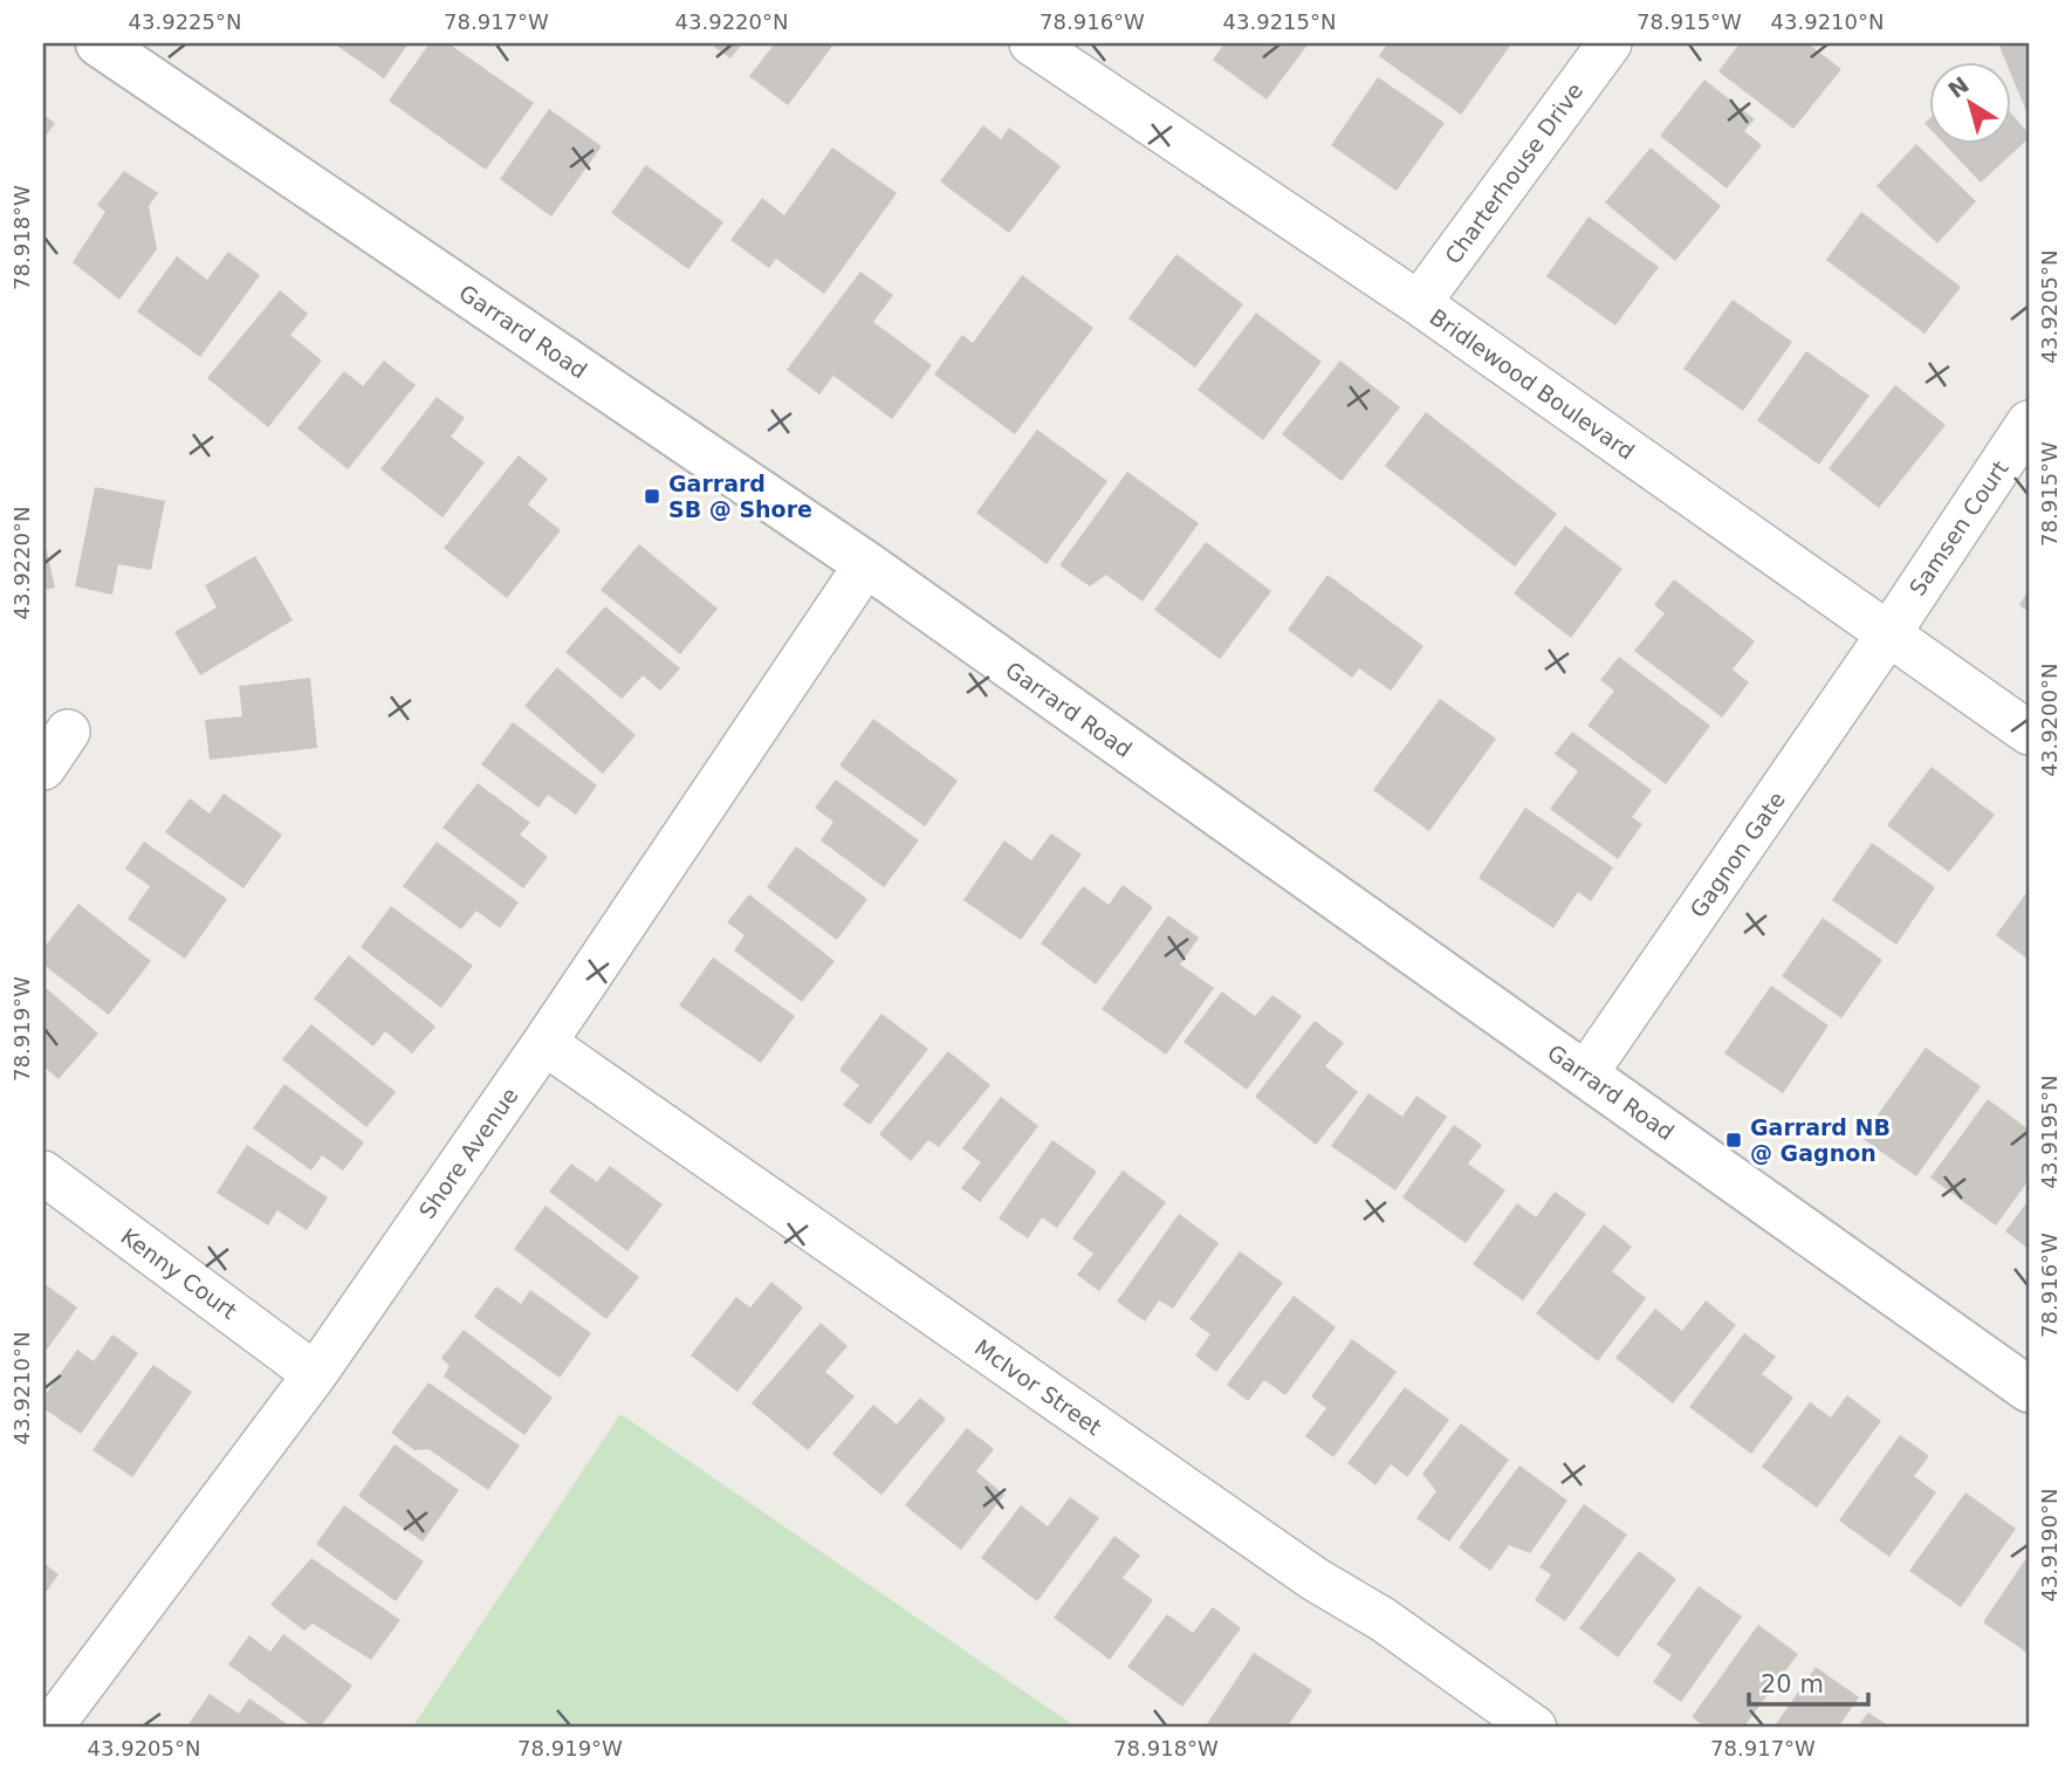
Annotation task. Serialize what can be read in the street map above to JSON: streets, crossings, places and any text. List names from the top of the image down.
{
  "streets": {
    "street": [
      "Charterhouse Drive",
      "Garrard Road",
      "Bridlewood Boulevard",
      "Samsen Court",
      "Gagnon Gate",
      "Shore Avenue",
      "Kenny Court",
      "McIvor Street"
    ]
  },
  "crossings": [
    ["Charterhouse Drive", "Bridlewood Boulevard"],
    ["Garrard Road", "Gagnon Gate"],
    ["Garrard Road", "Shore Avenue"],
    ["Bridlewood Boulevard", "Samsen Court"],
    ["Bridlewood Boulevard", "Gagnon Gate"],
    ["Samsen Court", "Gagnon Gate"],
    ["Shore Avenue", "Kenny Court"],
    ["Shore Avenue", "McIvor Street"]
  ],
  "places": {
    "transit": ["Garrard SB @ Shore", "Garrard NB @ Gagnon"]
  },
  "scale_bar": "20 m",
  "north": "top left",
  "coordinates": [
    "43.9225°N",
    "78.917°W",
    "43.9220°N",
    "78.916°W",
    "43.9215°N",
    "78.915°W",
    "43.9210°N",
    "78.918°W",
    "43.9205°N",
    "43.9200°N",
    "78.919°W",
    "43.9195°N",
    "43.9190°N"
  ]
}
